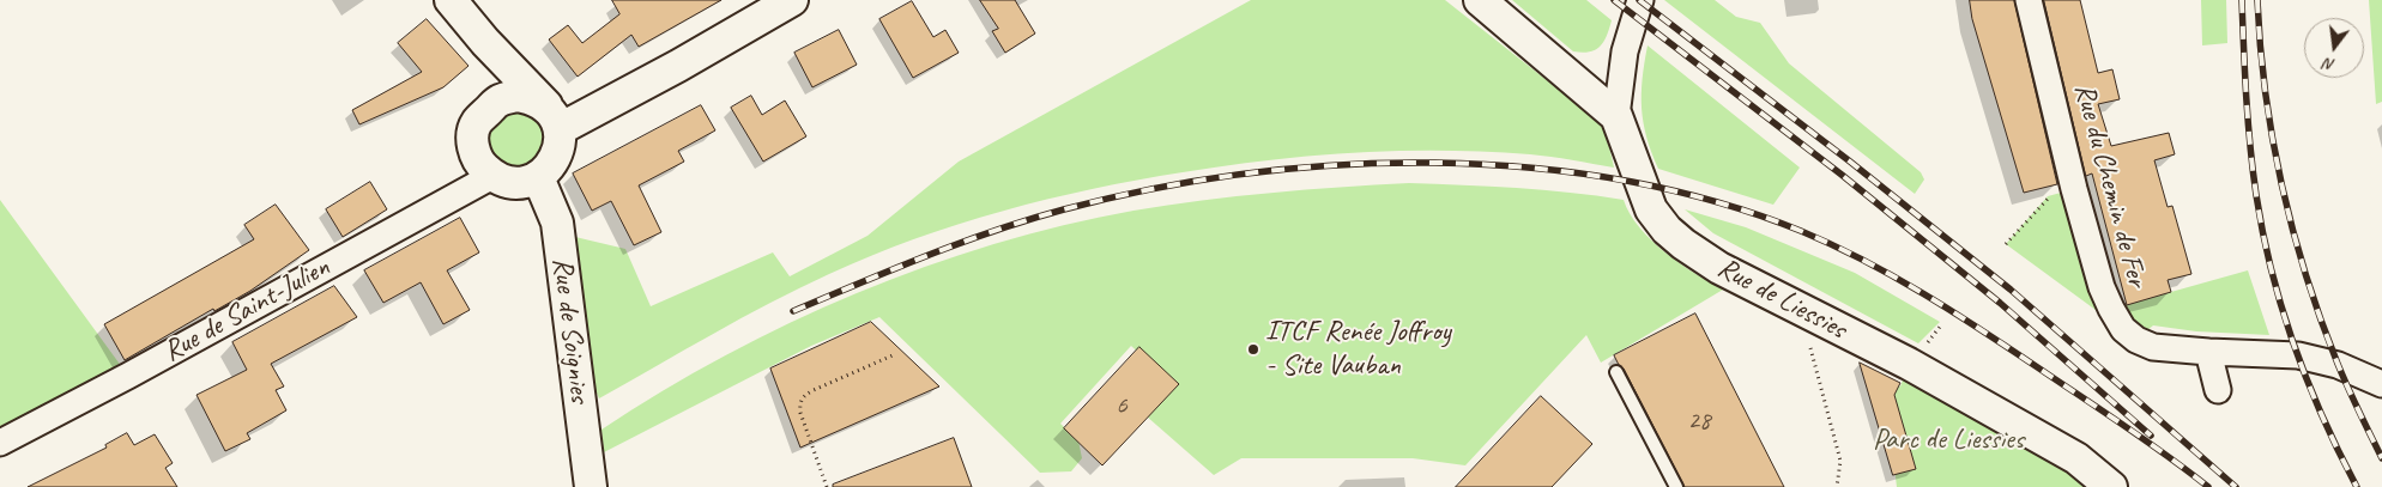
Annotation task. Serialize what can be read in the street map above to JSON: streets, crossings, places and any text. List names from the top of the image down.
{
  "streets": {
    "street": [
      "Rue du Chemin de Fer",
      "Rue de Liessies",
      "Rue de Saint-Julien",
      "Rue de Soignies"
    ]
  },
  "crossings": [
    ["Rue de Saint-Julien", "Rue de Soignies"]
  ],
  "parks": ["Parc de Liessies"],
  "places": ["ITCF Renée Joffroy - Site Vauban"],
  "house_numbers": ["6", "28"],
  "north": "bottom"
}
